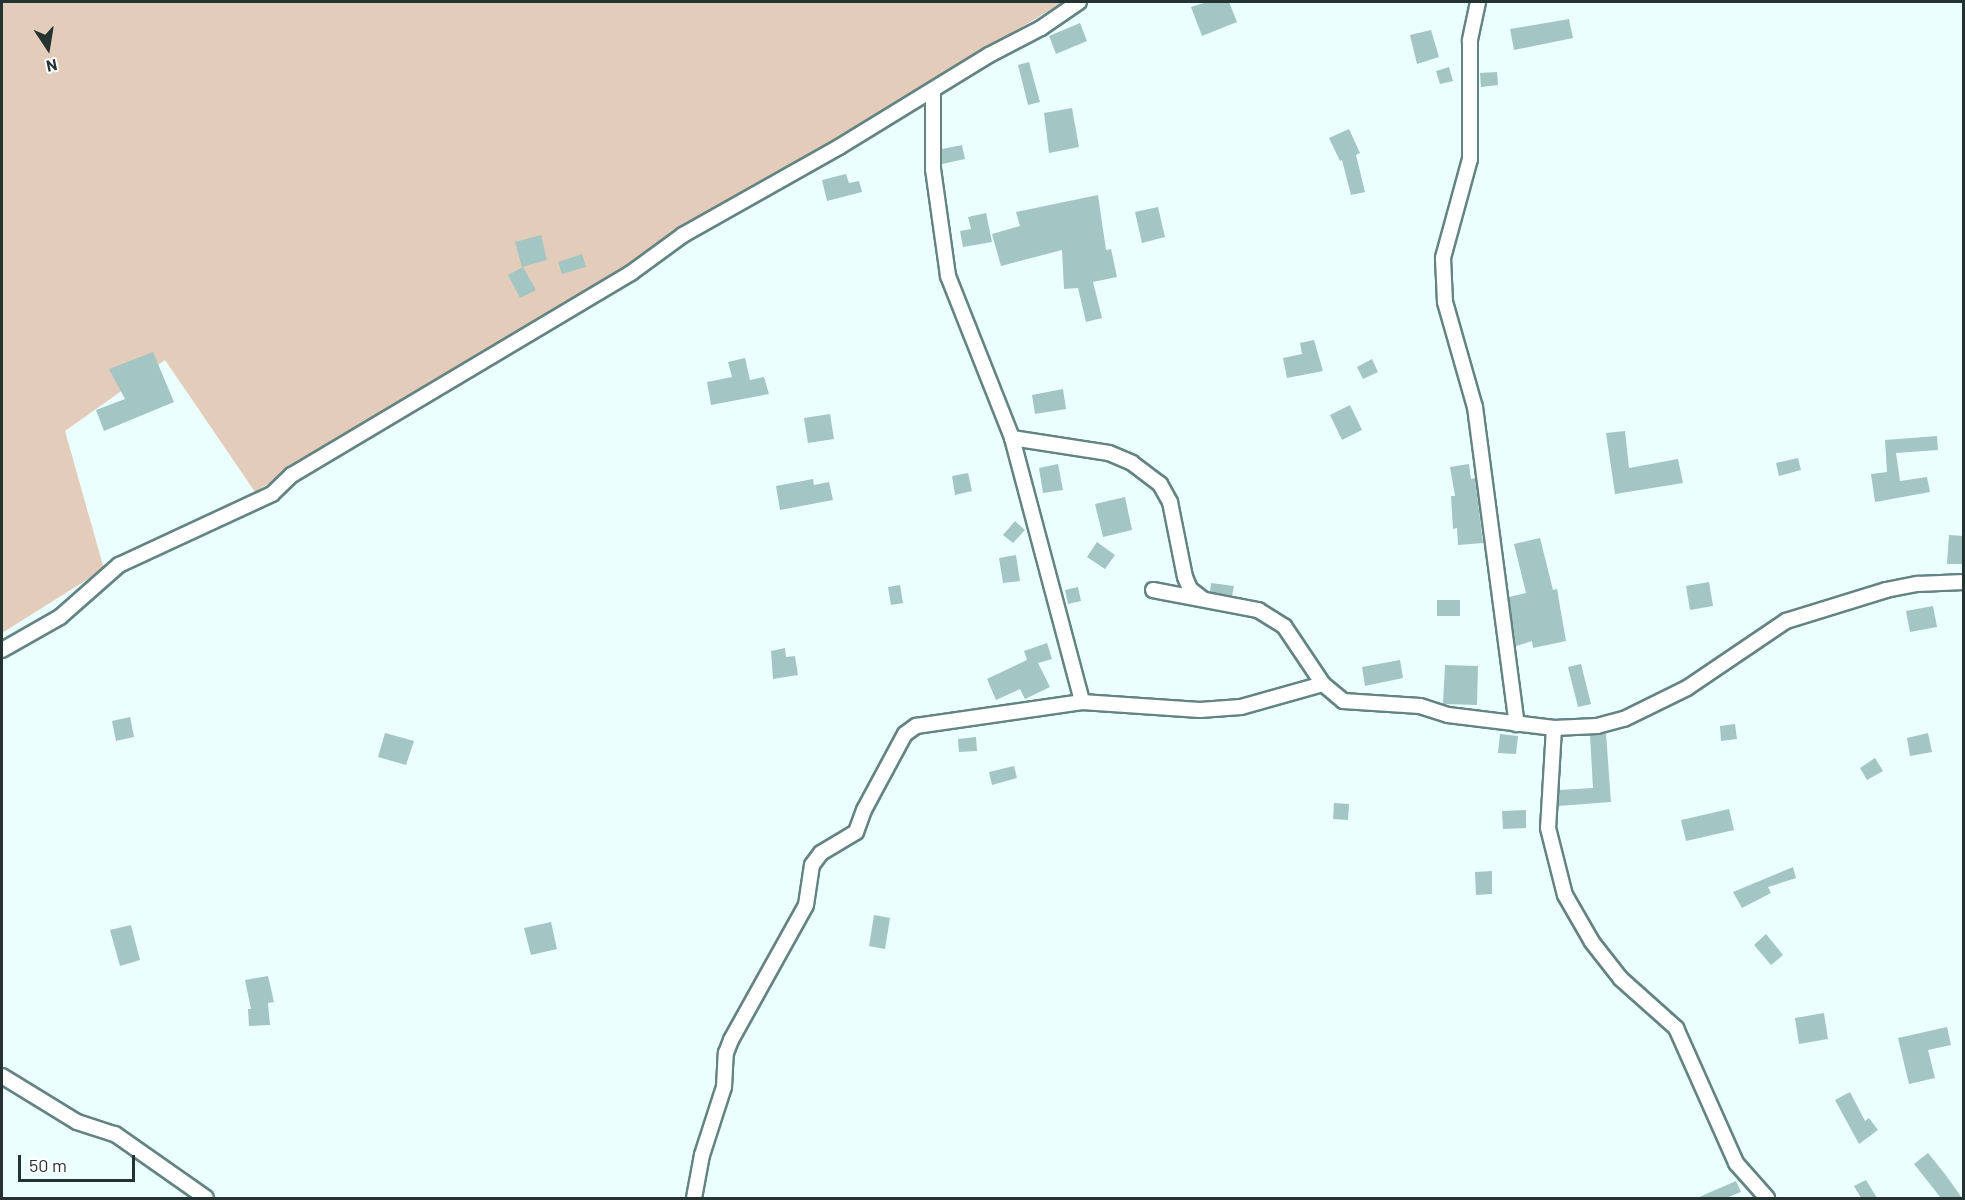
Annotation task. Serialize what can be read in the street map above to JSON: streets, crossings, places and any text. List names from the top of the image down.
{
  "scale_bar": "50 m",
  "north": "bottom"
}
